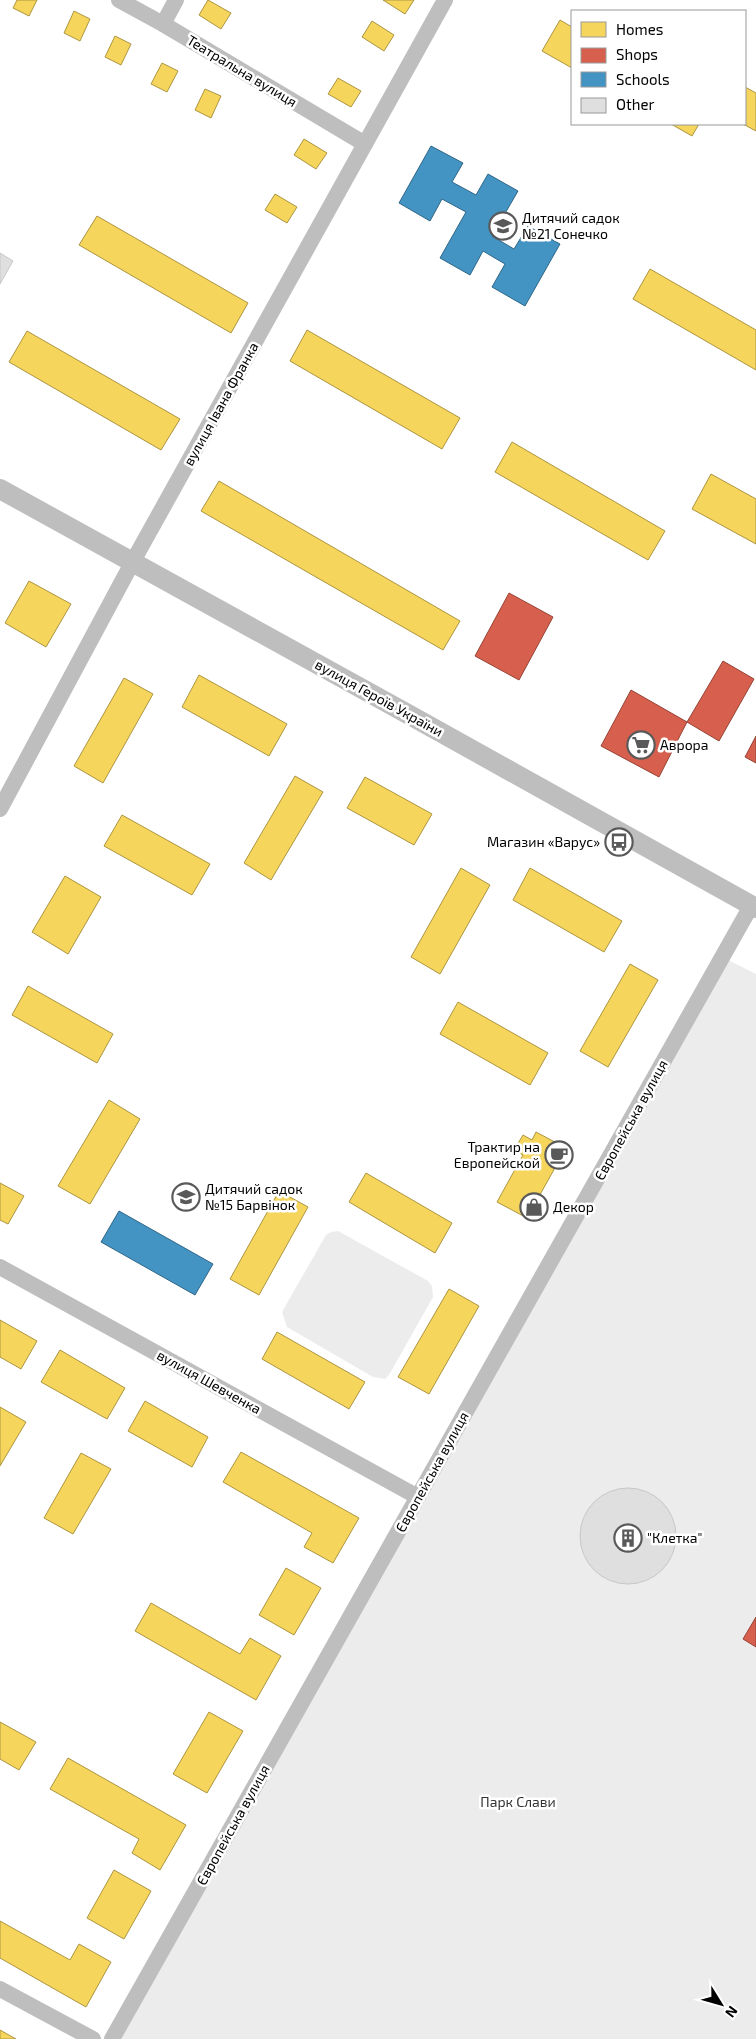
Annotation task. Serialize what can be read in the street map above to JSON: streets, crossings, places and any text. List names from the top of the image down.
{
  "streets": {
    "street": [
      "Театральна вулиця",
      "вулиця Івана Франка",
      "вулиця Героїв України",
      "Європейська вулиця",
      "вулиця Шевченка"
    ]
  },
  "crossings": [
    ["Театральна вулиця", "вулиця Івана Франка"],
    ["вулиця Івана Франка", "вулиця Героїв України"],
    ["вулиця Героїв України", "Європейська вулиця"],
    ["Європейська вулиця", "вулиця Шевченка"]
  ],
  "parks": ["Парк Слави"],
  "places": {
    "school or university": ["Дитячий садок №21 Сонечко", "Дитячий садок №15 Барвінок"],
    "supermarket": ["Аврора"],
    "bus stop": ["Магазин «Варус»"],
    "cafe": ["Трактир на Европейской"],
    "shop": ["Декор"],
    "building": ["\"Клетка\""]
  },
  "legend": [
    "Homes",
    "Shops",
    "Schools",
    "Other"
  ],
  "north": "bottom right"
}
